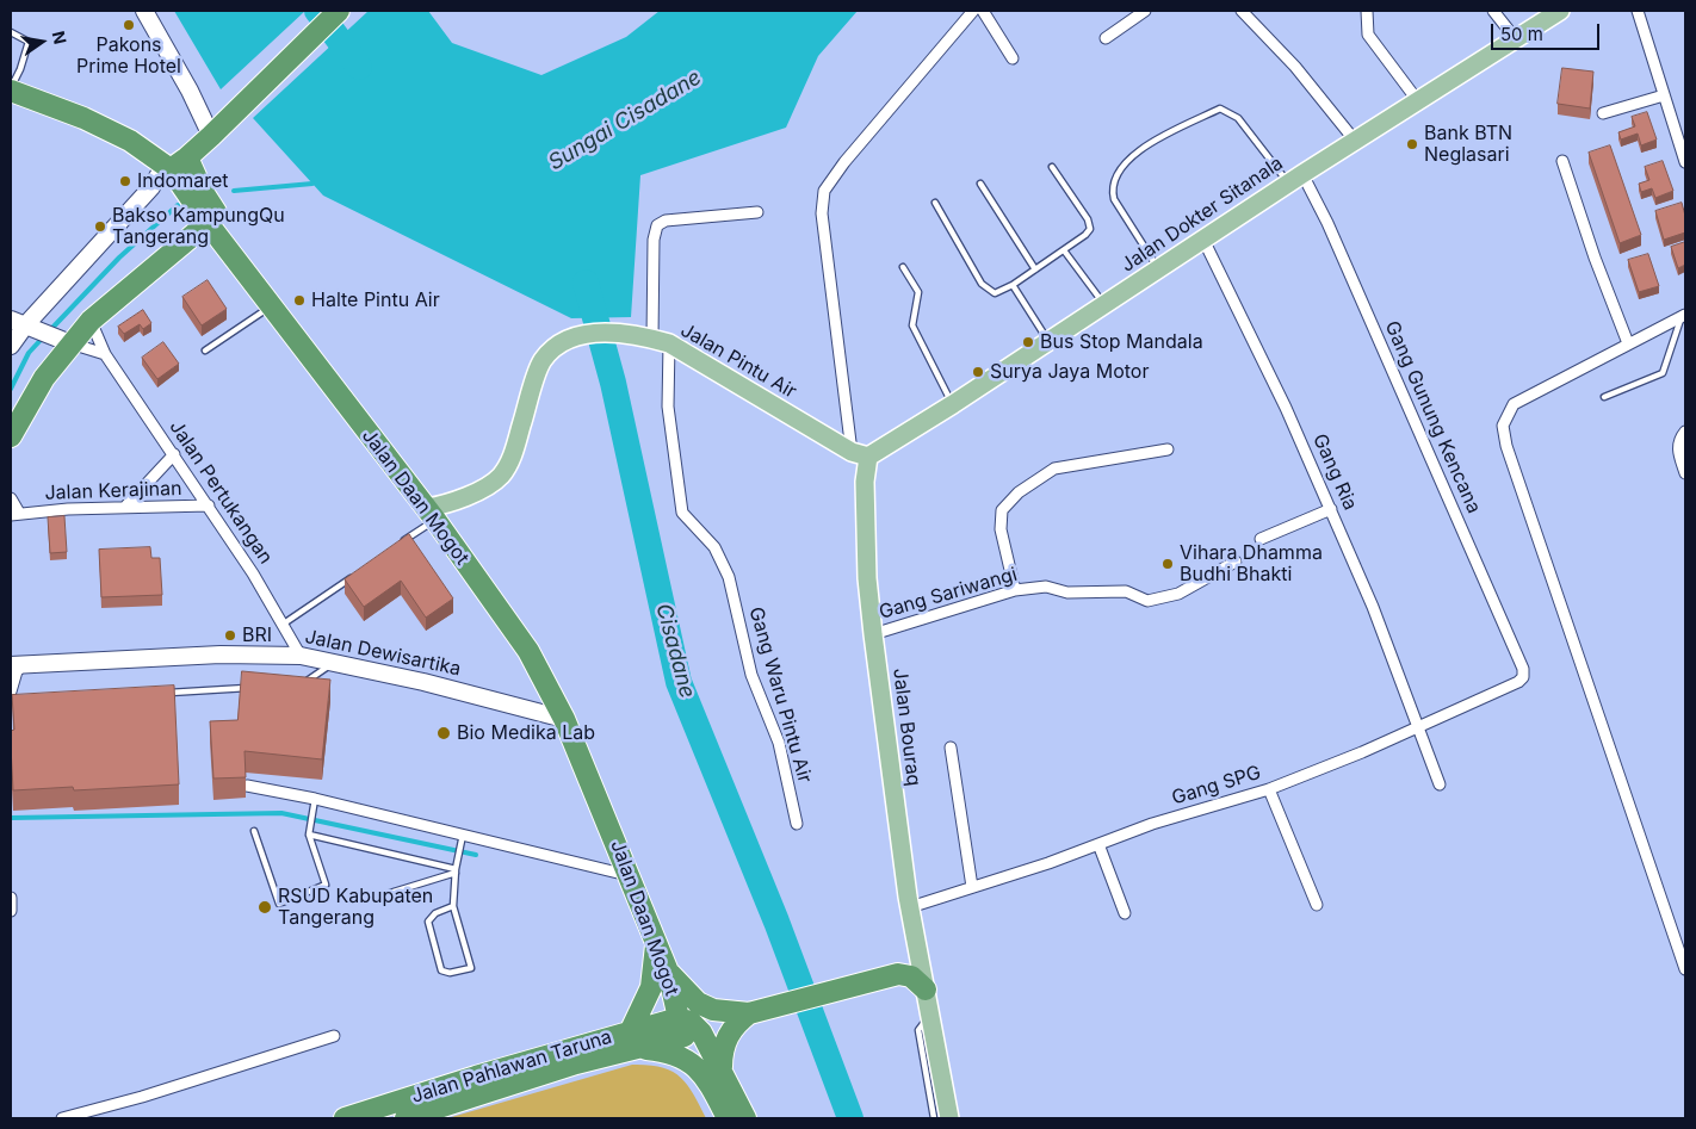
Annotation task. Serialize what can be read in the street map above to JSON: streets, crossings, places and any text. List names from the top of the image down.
{
  "streets": {
    "highway": ["Jalan Daan Mogot", "Jalan Pahlawan Taruna"],
    "main road": ["Jalan Dokter Sitanala", "Jalan Pintu Air", "Jalan Bouraq"],
    "street": [
      "Gang Gunung Kencana",
      "Gang Ria",
      "Jalan Kerajinan",
      "Jalan Pertukangan",
      "Gang Sariwangi",
      "Jalan Dewisartika",
      "Gang Waru Pintu Air",
      "Gang SPG"
    ]
  },
  "crossings": [
    ["Jalan Dokter Sitanala", "Jalan Pintu Air"],
    ["Jalan Dokter Sitanala", "Gang Gunung Kencana"],
    ["Jalan Dokter Sitanala", "Gang Ria"],
    ["Jalan Dokter Sitanala", "Jalan Bouraq"],
    ["Jalan Pintu Air", "Jalan Daan Mogot"],
    ["Jalan Pintu Air", "Gang Waru Pintu Air"],
    ["Jalan Pintu Air", "Jalan Bouraq"],
    ["Gang Gunung Kencana", "Gang SPG"],
    ["Gang Ria", "Gang SPG"],
    ["Jalan Kerajinan", "Jalan Pertukangan"],
    ["Jalan Pertukangan", "Jalan Dewisartika"],
    ["Jalan Daan Mogot", "Jalan Dewisartika"],
    ["Jalan Daan Mogot", "Jalan Pahlawan Taruna"],
    ["Gang Sariwangi", "Jalan Bouraq"],
    ["Jalan Bouraq", "Gang SPG"]
  ],
  "water": ["Sungai Cisadane", "Cisadane"],
  "places": [
    "Pakons Prime Hotel",
    "Bank BTN Neglasari",
    "Indomaret",
    "Bakso KampungQu Tangerang",
    "Halte Pintu Air",
    "Bus Stop Mandala",
    "Surya Jaya Motor",
    "Vihara Dhamma Budhi Bhakti",
    "BRI",
    "Bio Medika Lab",
    "RSUD Kabupaten Tangerang"
  ],
  "scale_bar": "50 m",
  "north": "right"
}
